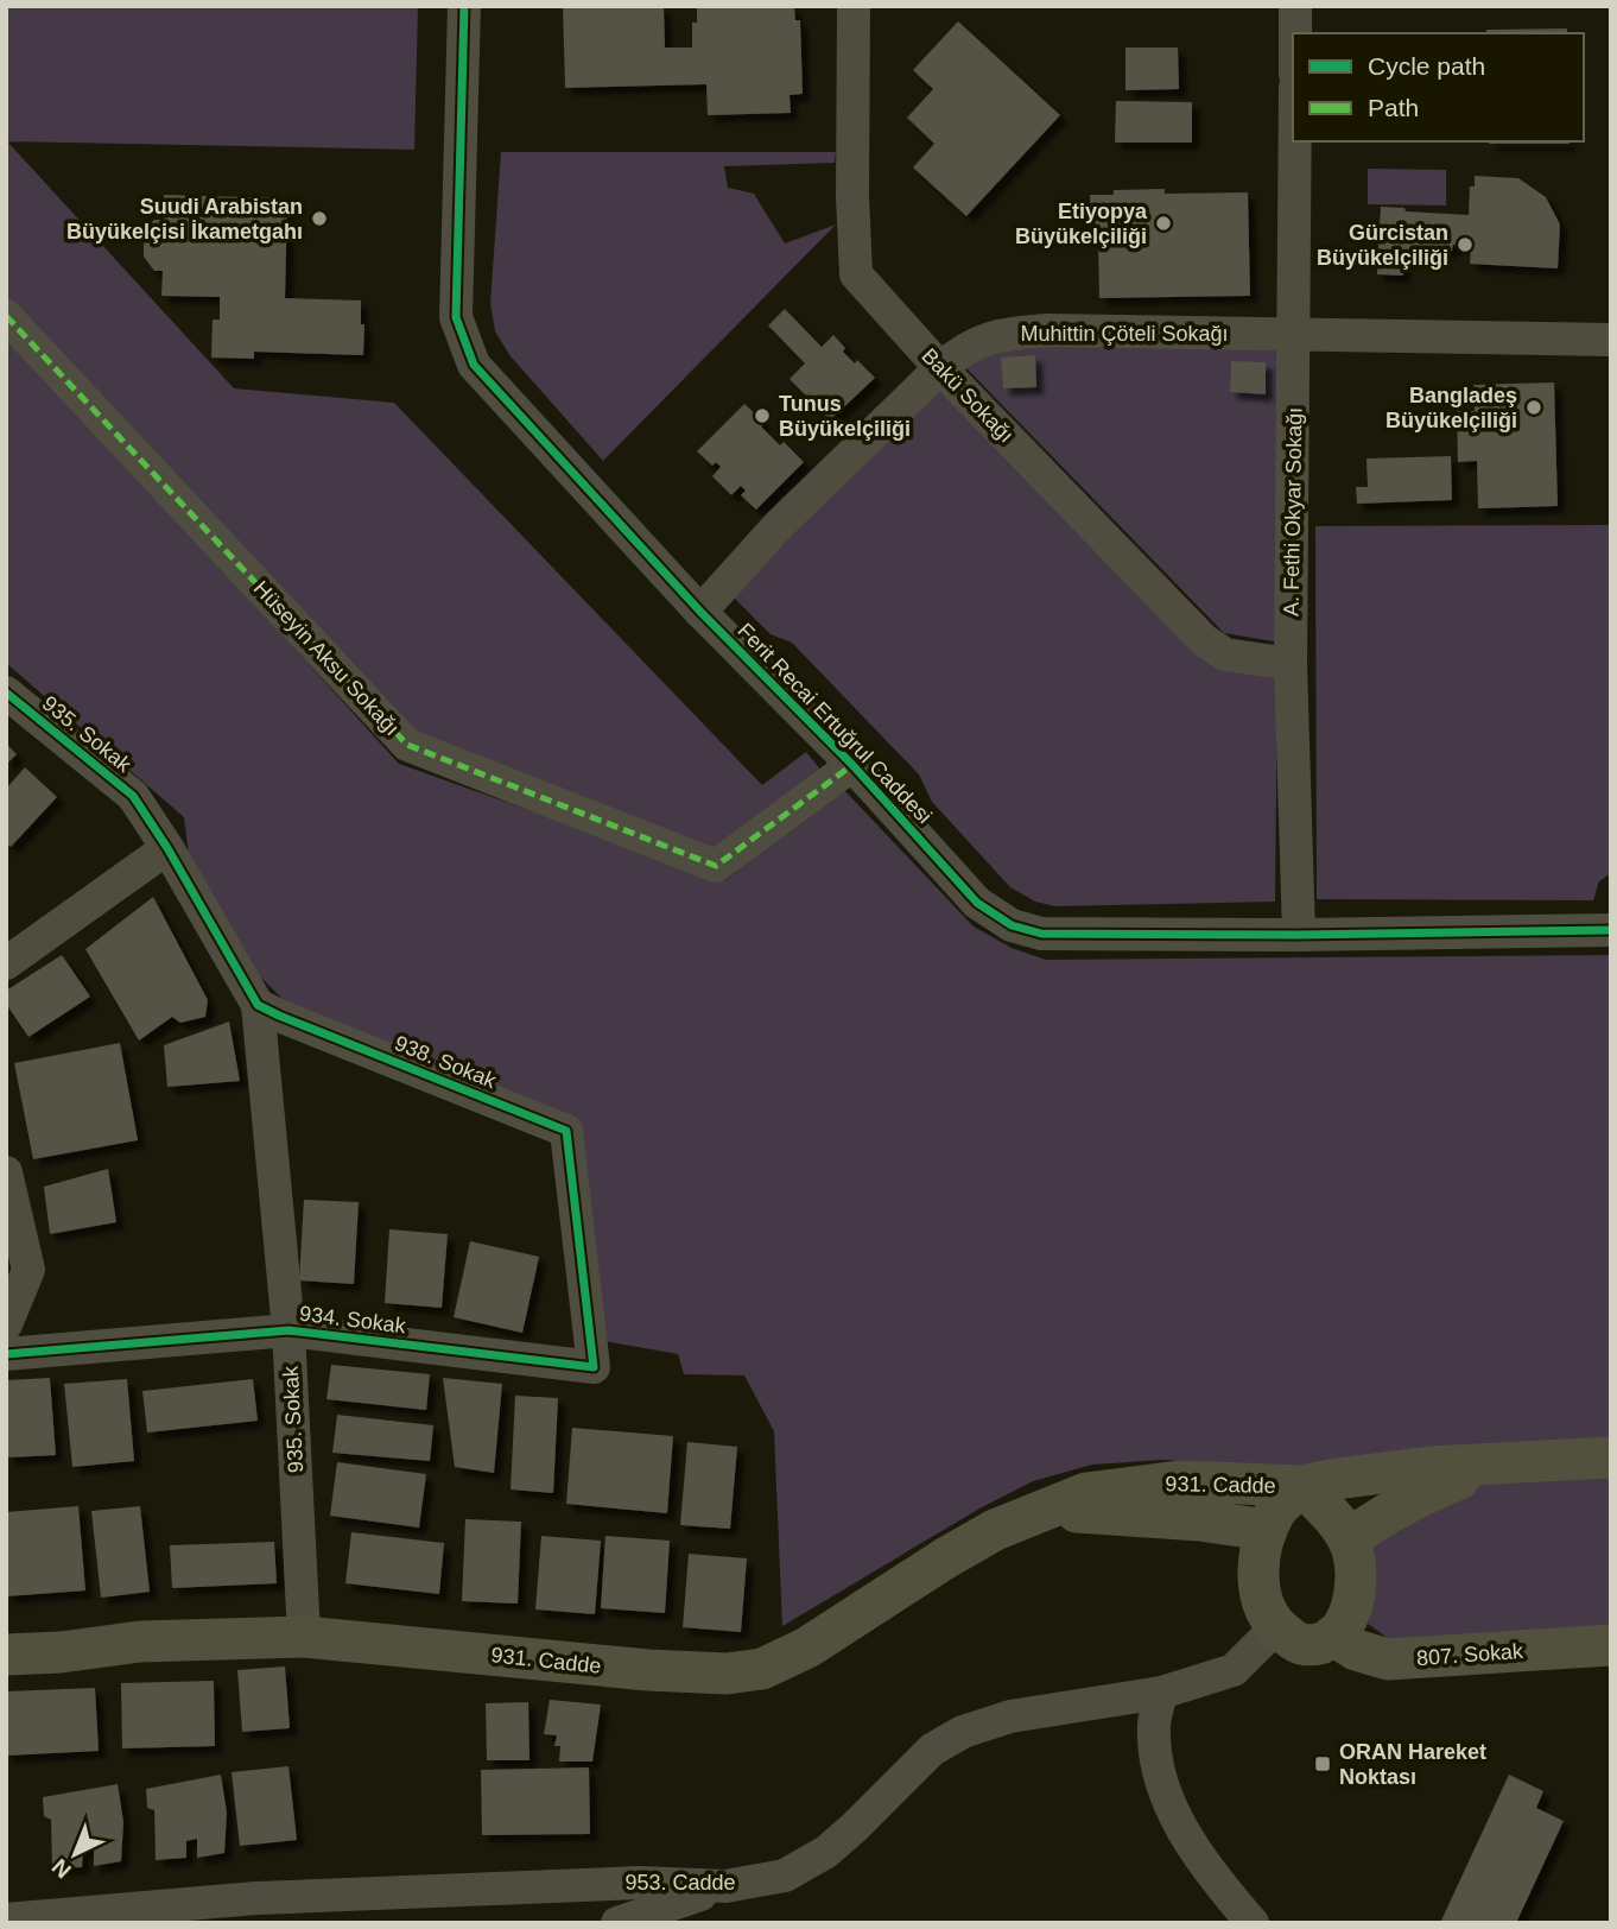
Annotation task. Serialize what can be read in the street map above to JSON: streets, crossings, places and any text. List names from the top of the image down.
{
  "streets": {
    "main road": ["931. Cadde", "807. Sokak"],
    "street": [
      "Muhittin Çöteli Sokağı",
      "Bakü Sokağı",
      "A. Fethi Okyar Sokağı",
      "Hüseyin Aksu Sokağı",
      "Ferit Recai Ertuğrul Caddesi",
      "935. Sokak",
      "938. Sokak",
      "934. Sokak",
      "953. Cadde"
    ]
  },
  "crossings": [
    ["Muhittin Çöteli Sokağı", "Bakü Sokağı"],
    ["Muhittin Çöteli Sokağı", "A. Fethi Okyar Sokağı"],
    ["Muhittin Çöteli Sokağı", "Ferit Recai Ertuğrul Caddesi"],
    ["Bakü Sokağı", "A. Fethi Okyar Sokağı"],
    ["A. Fethi Okyar Sokağı", "Ferit Recai Ertuğrul Caddesi"],
    ["Hüseyin Aksu Sokağı", "Ferit Recai Ertuğrul Caddesi"],
    ["935. Sokak", "938. Sokak"],
    ["935. Sokak", "934. Sokak"],
    ["935. Sokak", "931. Cadde"],
    ["938. Sokak", "934. Sokak"],
    ["931. Cadde", "807. Sokak"],
    ["931. Cadde", "953. Cadde"],
    ["807. Sokak", "953. Cadde"]
  ],
  "places": {
    "other": [
      "Suudi Arabistan Büyükelçisi İkametgahı",
      "Etiyopya Büyükelçiliği",
      "Gürcistan Büyükelçiliği",
      "Bangladeş Büyükelçiliği",
      "Tunus Büyükelçiliği"
    ],
    "transit": ["ORAN Hareket Noktası"]
  },
  "legend": ["Cycle path", "Path"],
  "north": "bottom left"
}
